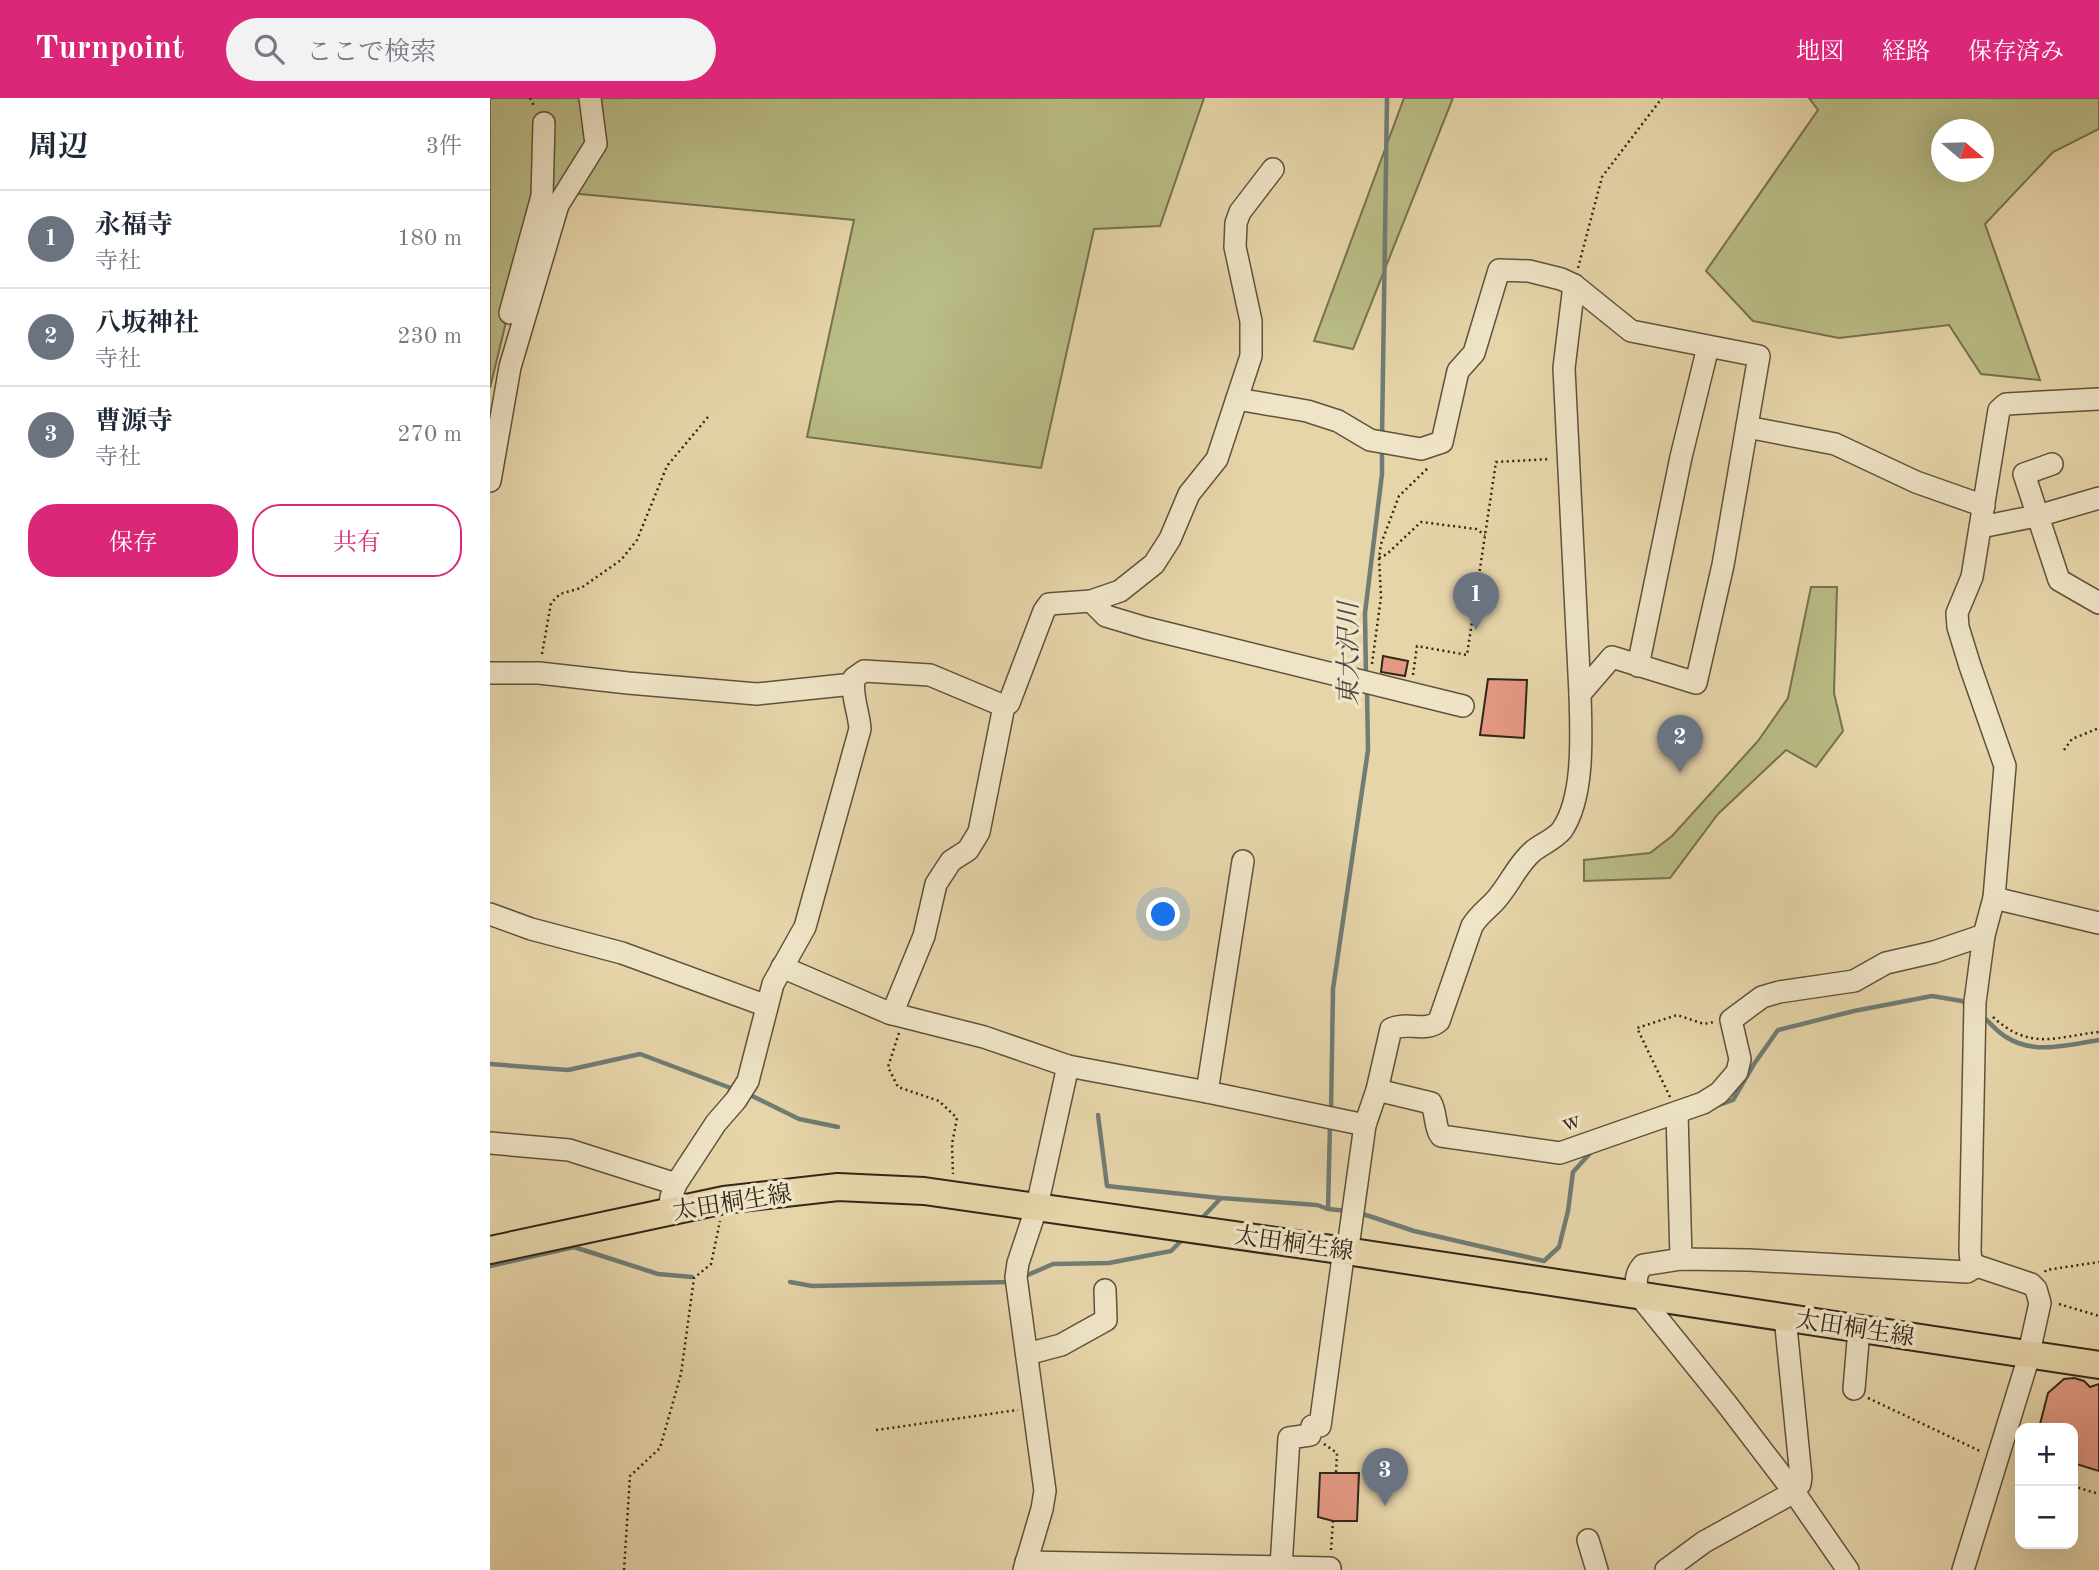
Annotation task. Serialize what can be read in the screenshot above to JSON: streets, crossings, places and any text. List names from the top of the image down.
{
  "streets": {
    "main road": ["太田桐生線"],
    "street": ["w"]
  },
  "water": ["東大沢川"],
  "north": "right",
  "page": {
    "header": "Turnpoint",
    "search": "ここで検索",
    "nav": ["地図", "経路", "保存済み"],
    "heading": ["周辺", "3件"],
    "list": [
      {
        "mark": "1",
        "name": "永福寺",
        "note": "寺社",
        "value": "180 m"
      },
      {
        "mark": "2",
        "name": "八坂神社",
        "note": "寺社",
        "value": "230 m"
      },
      {
        "mark": "3",
        "name": "曹源寺",
        "note": "寺社",
        "value": "270 m"
      }
    ],
    "buttons": ["保存", "共有"],
    "pins": ["1", "2", "3"],
    "map_buttons": ["+", "−"]
  }
}
